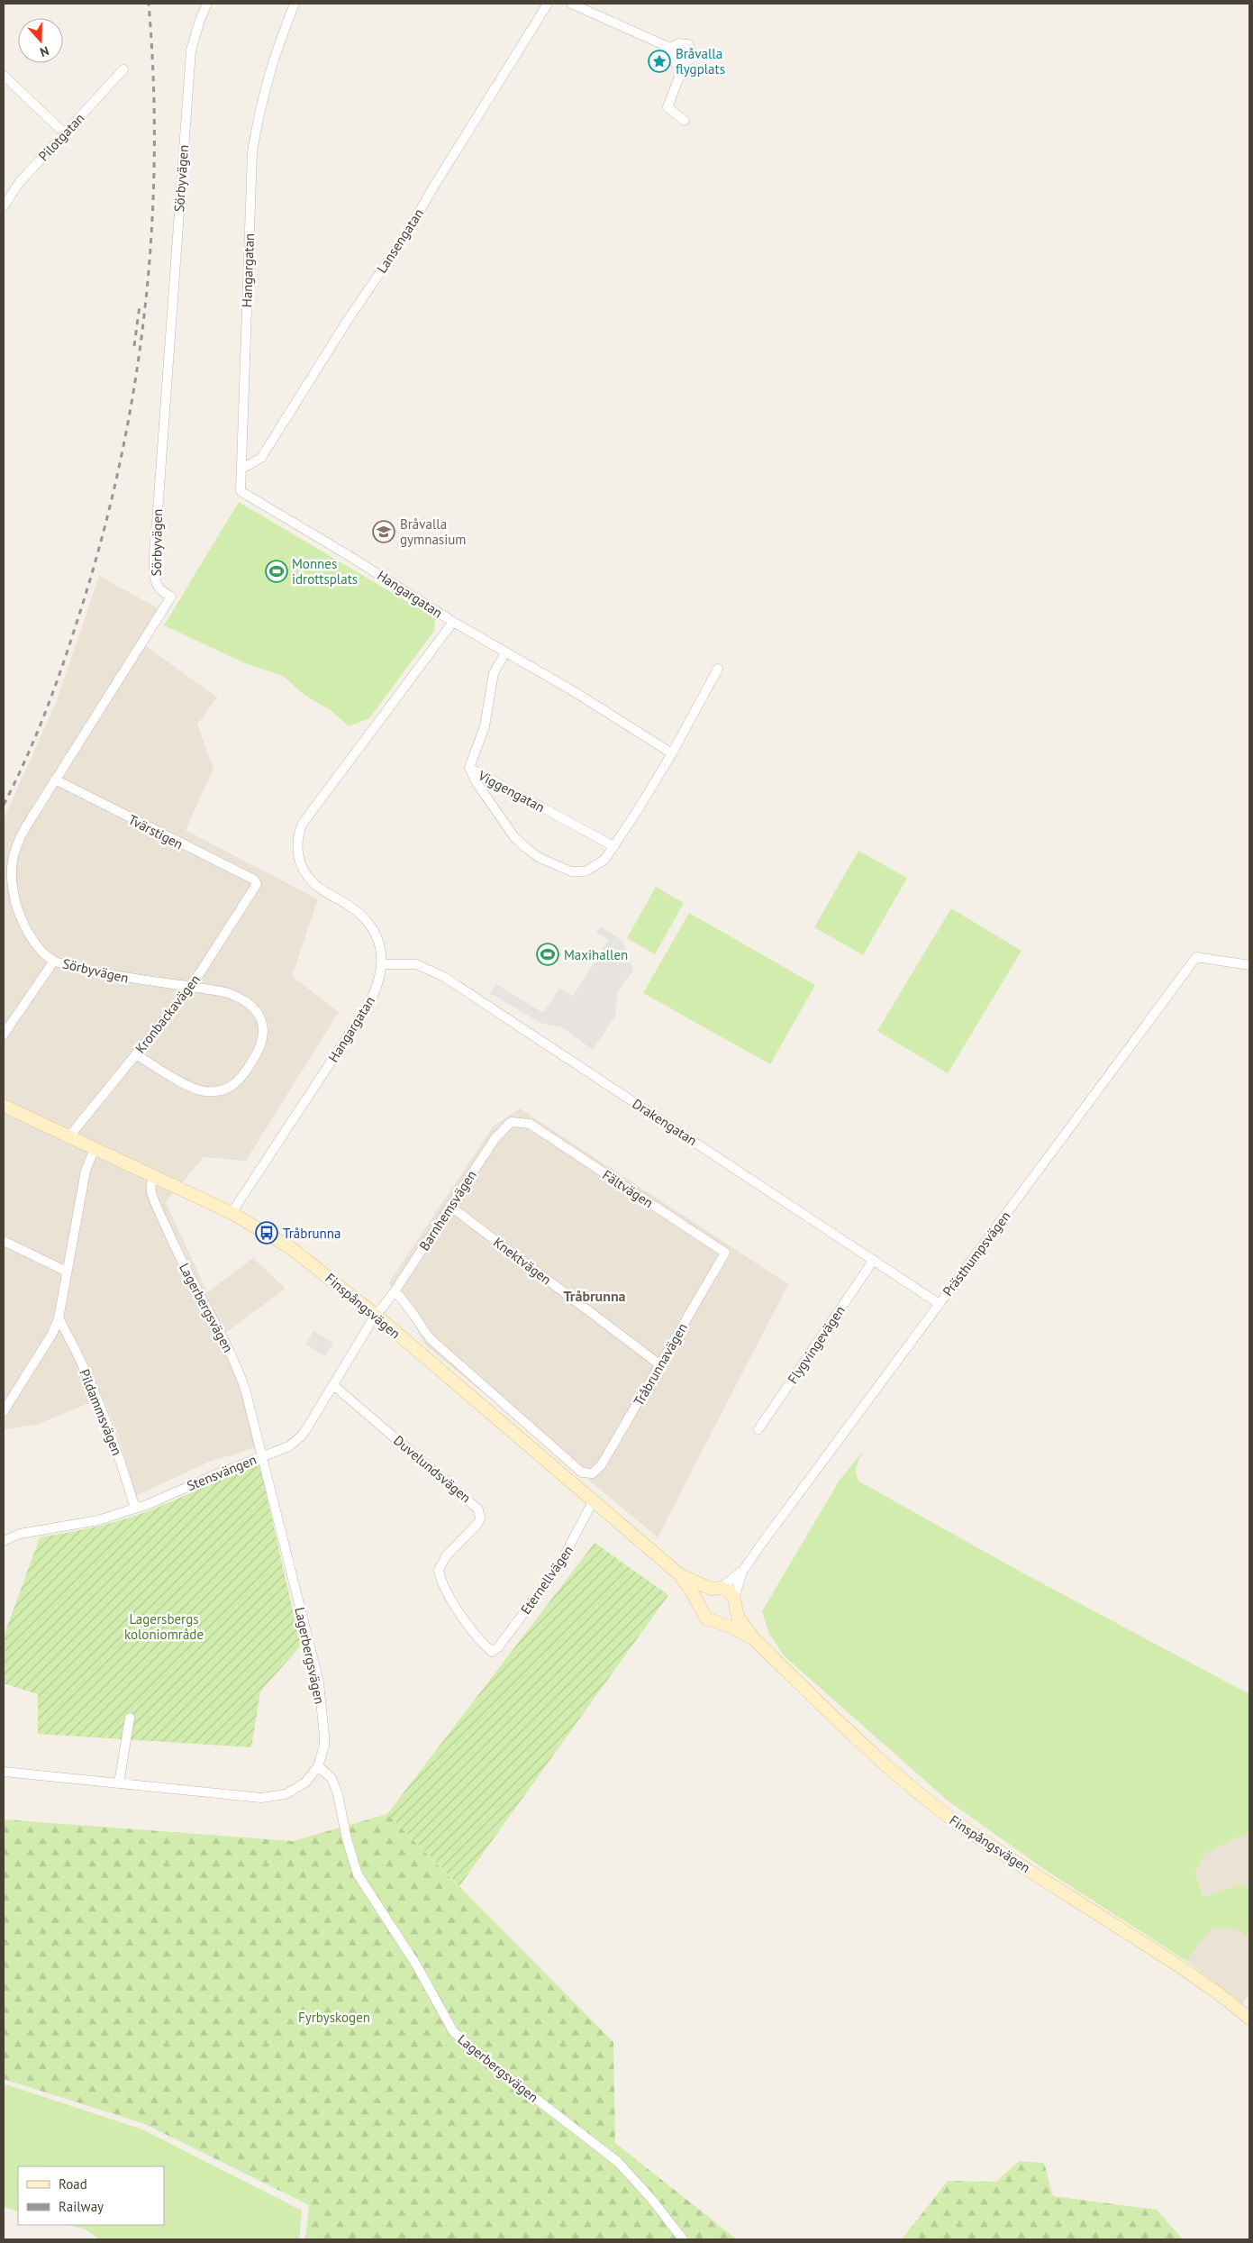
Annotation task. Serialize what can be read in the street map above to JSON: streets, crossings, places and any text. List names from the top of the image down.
{
  "streets": {
    "main road": ["Finspångsvägen"],
    "street": [
      "Pilotgatan",
      "Sörbyvägen",
      "Lansengatan",
      "Hangargatan",
      "Viggengatan",
      "Tvärstigen",
      "Kronbackavägen",
      "Drakengatan",
      "Fältvägen",
      "Barnhemsvägen",
      "Prästhumpsvägen",
      "Knektvägen",
      "Lagerbergsvägen",
      "Flygvingevägen",
      "Tråbrunnavägen",
      "Pildammsvägen",
      "Duvelundsvägen",
      "Stensvängen",
      "Eternellvägen"
    ]
  },
  "crossings": [
    ["Sörbyvägen", "Tvärstigen"],
    ["Sörbyvägen", "Kronbackavägen"],
    ["Lansengatan", "Hangargatan"],
    ["Hangargatan", "Drakengatan"],
    ["Hangargatan", "Finspångsvägen"],
    ["Tvärstigen", "Kronbackavägen"],
    ["Kronbackavägen", "Finspångsvägen"],
    ["Drakengatan", "Prästhumpsvägen"],
    ["Drakengatan", "Flygvingevägen"],
    ["Fältvägen", "Barnhemsvägen"],
    ["Fältvägen", "Tråbrunnavägen"],
    ["Barnhemsvägen", "Knektvägen"],
    ["Barnhemsvägen", "Finspångsvägen"],
    ["Barnhemsvägen", "Tråbrunnavägen"],
    ["Barnhemsvägen", "Stensvängen"],
    ["Prästhumpsvägen", "Finspångsvägen"],
    ["Knektvägen", "Tråbrunnavägen"],
    ["Finspångsvägen", "Lagerbergsvägen"],
    ["Finspångsvägen", "Stensvängen"],
    ["Finspångsvägen", "Eternellvägen"],
    ["Lagerbergsvägen", "Stensvängen"],
    ["Pildammsvägen", "Stensvängen"],
    ["Duvelundsvägen", "Stensvängen"],
    ["Duvelundsvägen", "Eternellvägen"]
  ],
  "districts": ["Tråbrunna"],
  "parks": ["Lagersbergs koloniområde", "Fyrbyskogen"],
  "places": {
    "place": ["Bråvalla flygplats"],
    "school or university": ["Bråvalla gymnasium"],
    "sports": ["Monnes idrottsplats", "Maxihallen"],
    "bus stop": ["Tråbrunna"]
  },
  "legend": ["Road", "Railway"],
  "north": "bottom"
}
